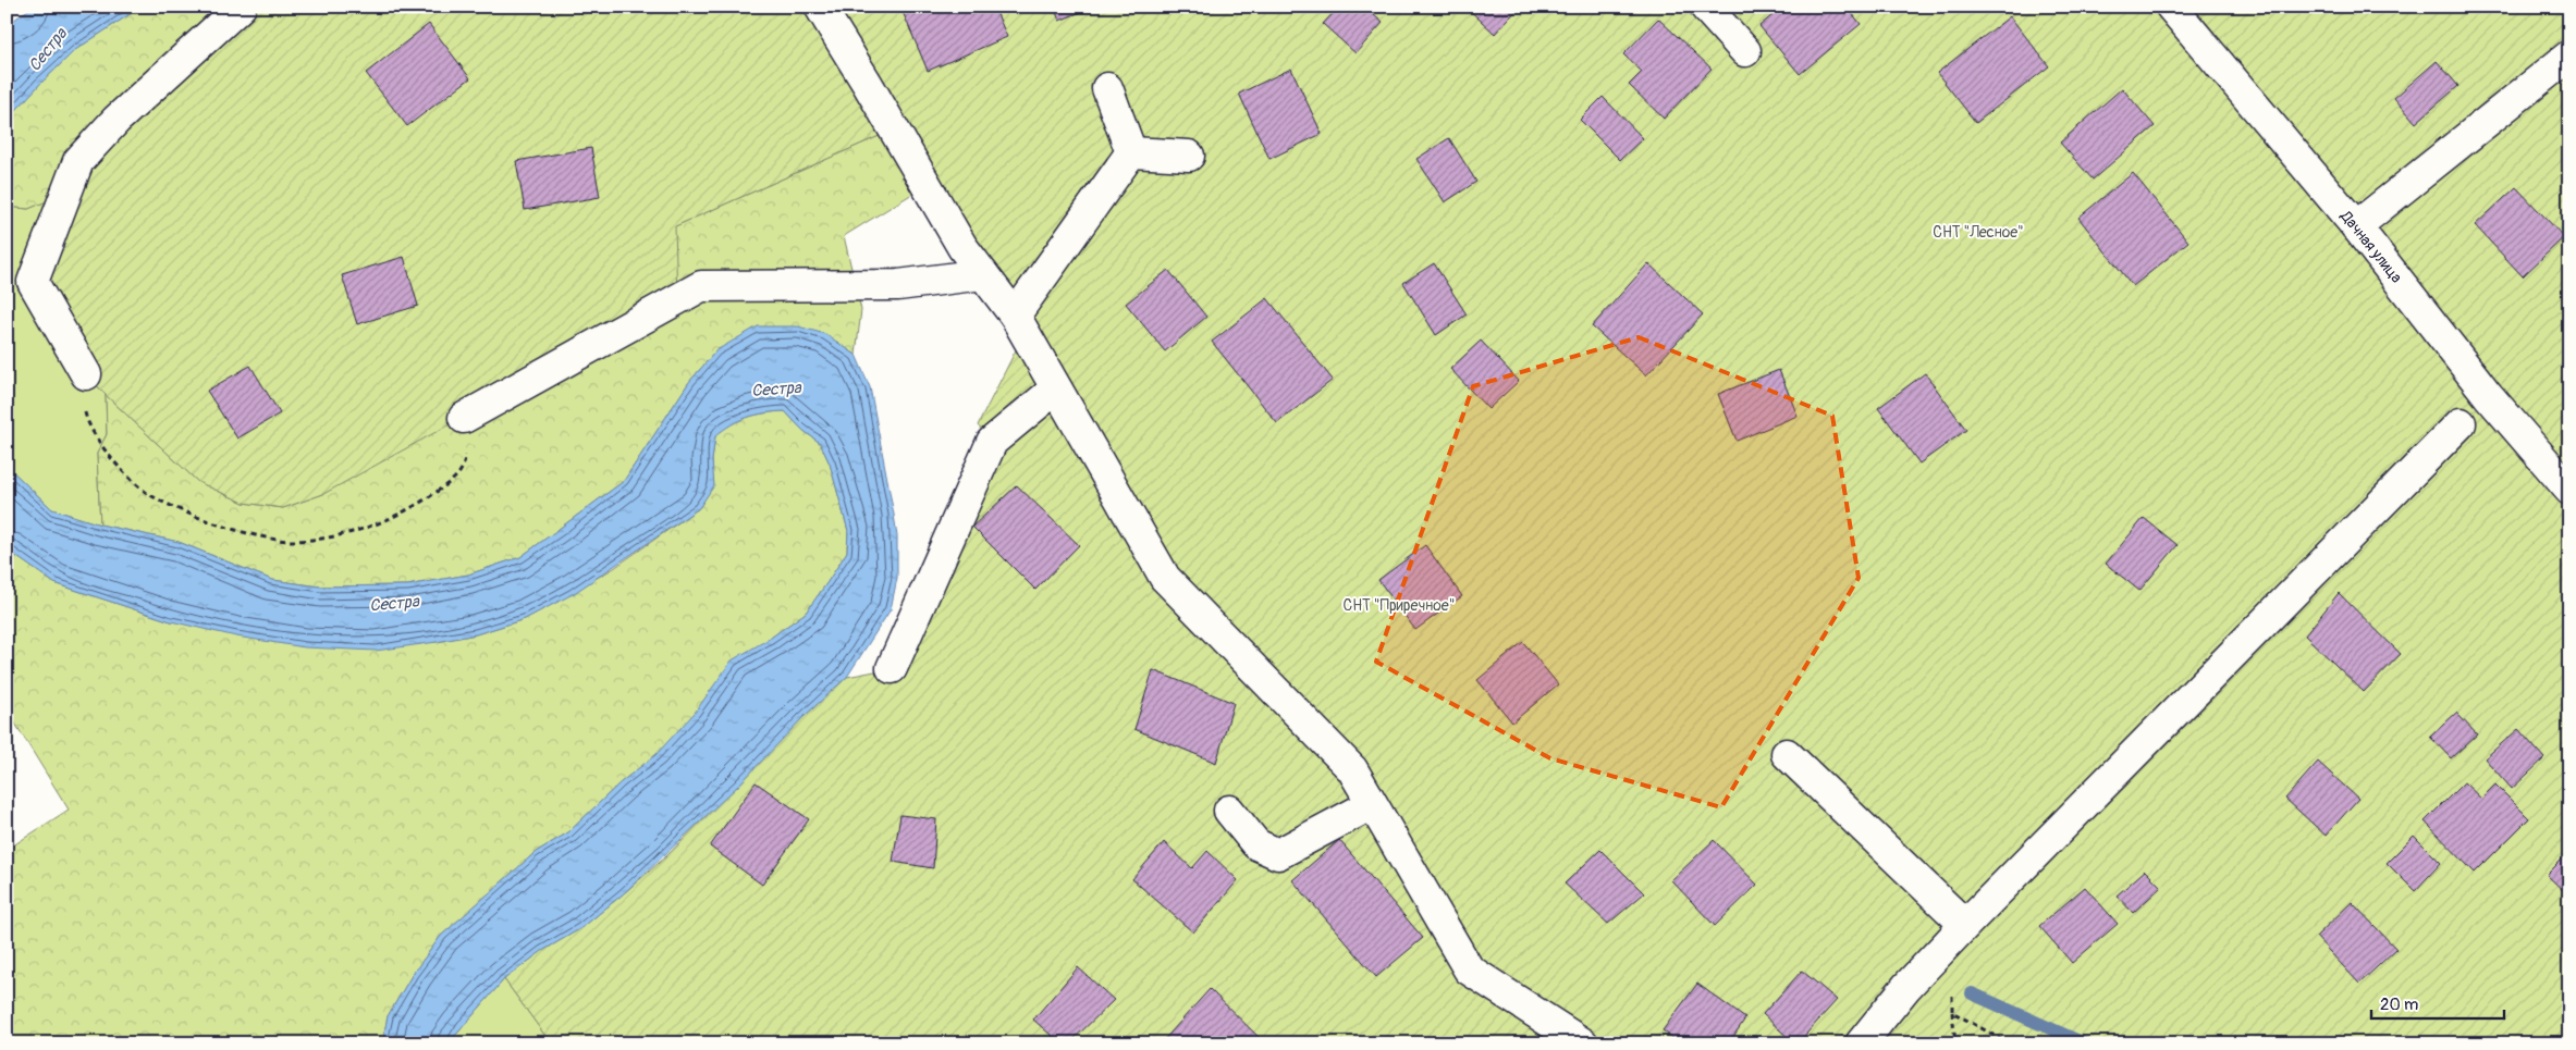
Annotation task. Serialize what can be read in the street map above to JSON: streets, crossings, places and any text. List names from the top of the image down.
{
  "streets": {
    "street": ["Дачная улица"]
  },
  "water": ["Сестра"],
  "parks": ["СНТ \"Лесное\"", "СНТ \"Приречное\""],
  "scale_bar": "20 m"
}
